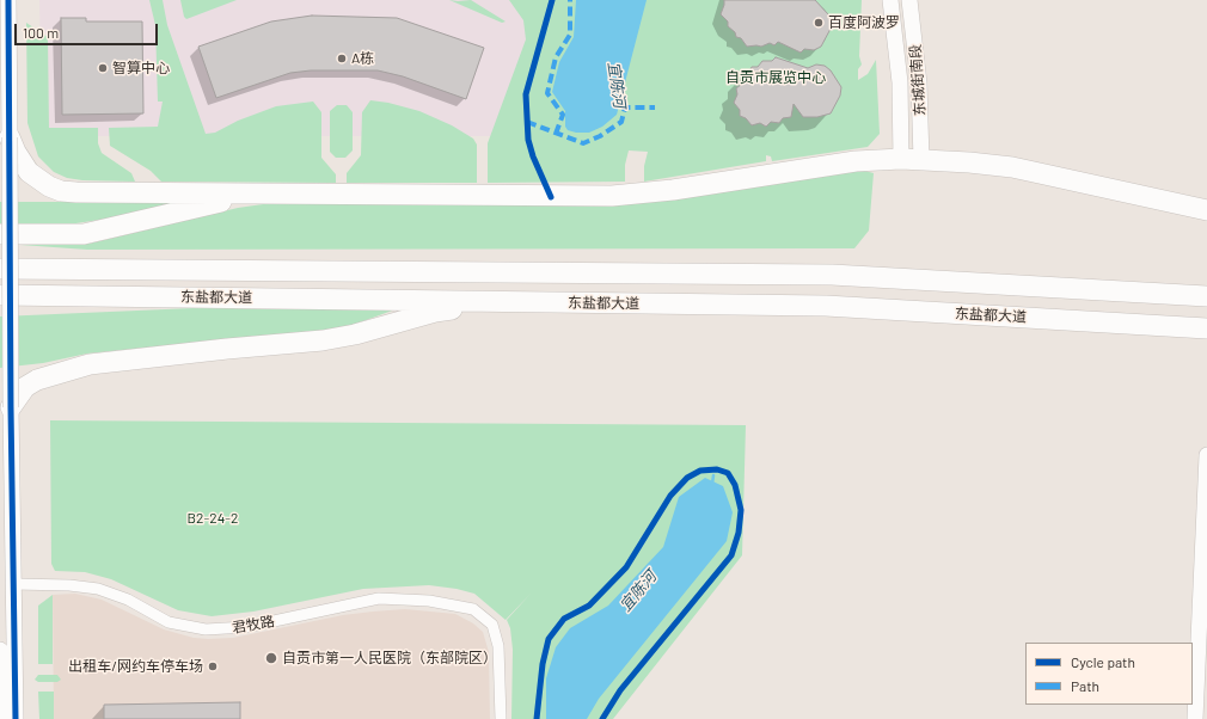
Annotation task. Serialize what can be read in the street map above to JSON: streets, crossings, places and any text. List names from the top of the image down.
{
  "streets": {
    "highway": ["东盐都大道"],
    "street": ["东城街南段", "君牧路"]
  },
  "water": ["宜陈河"],
  "parks": ["自贡市展览中心", "B2-24-2"],
  "places": [
    "百度阿波罗",
    "A栋",
    "智算中心",
    "自贡市第一人民医院（东部院区）",
    "出租车/网约车停车场"
  ],
  "legend": ["Cycle path", "Path"],
  "scale_bar": "100 m"
}
